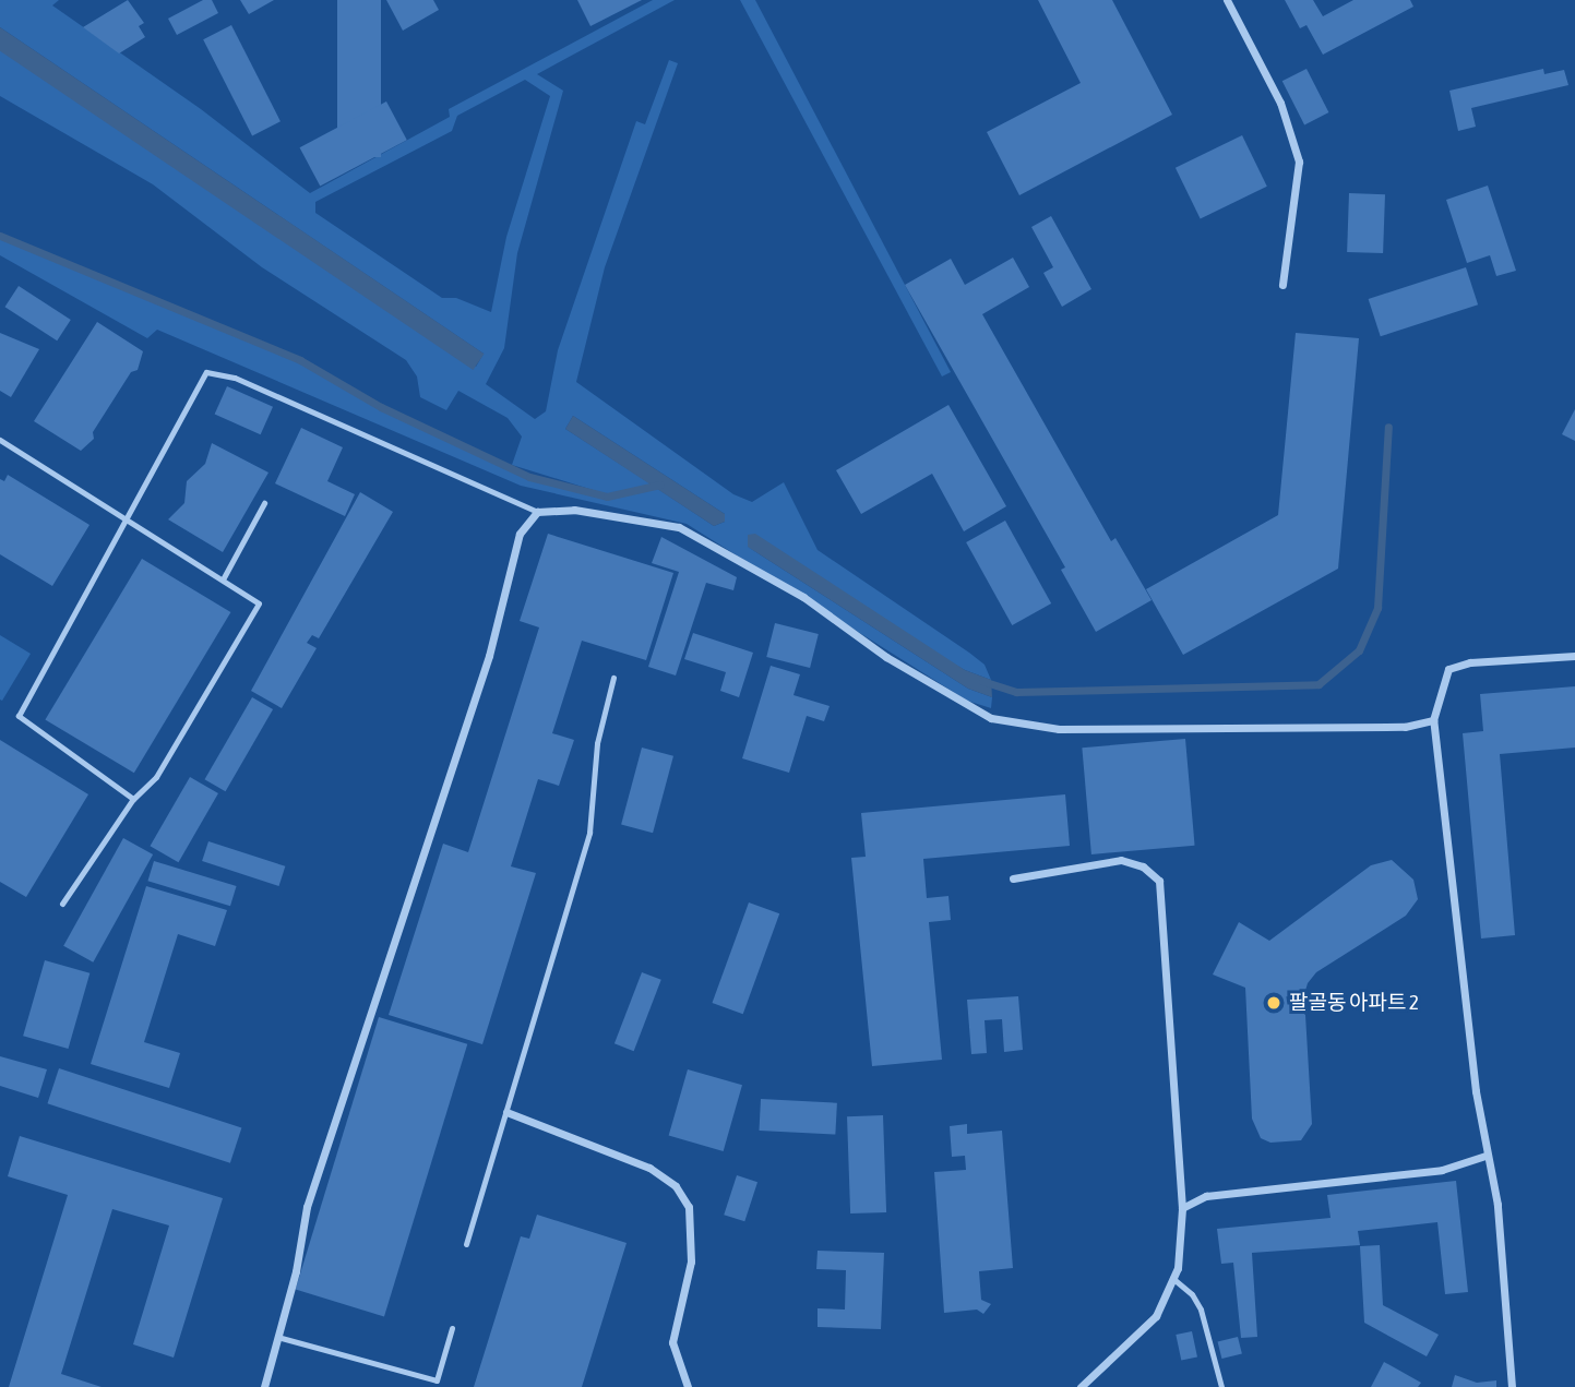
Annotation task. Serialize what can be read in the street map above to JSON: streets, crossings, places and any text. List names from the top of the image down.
{
  "places": ["팔골동 아파트 2"]
}
